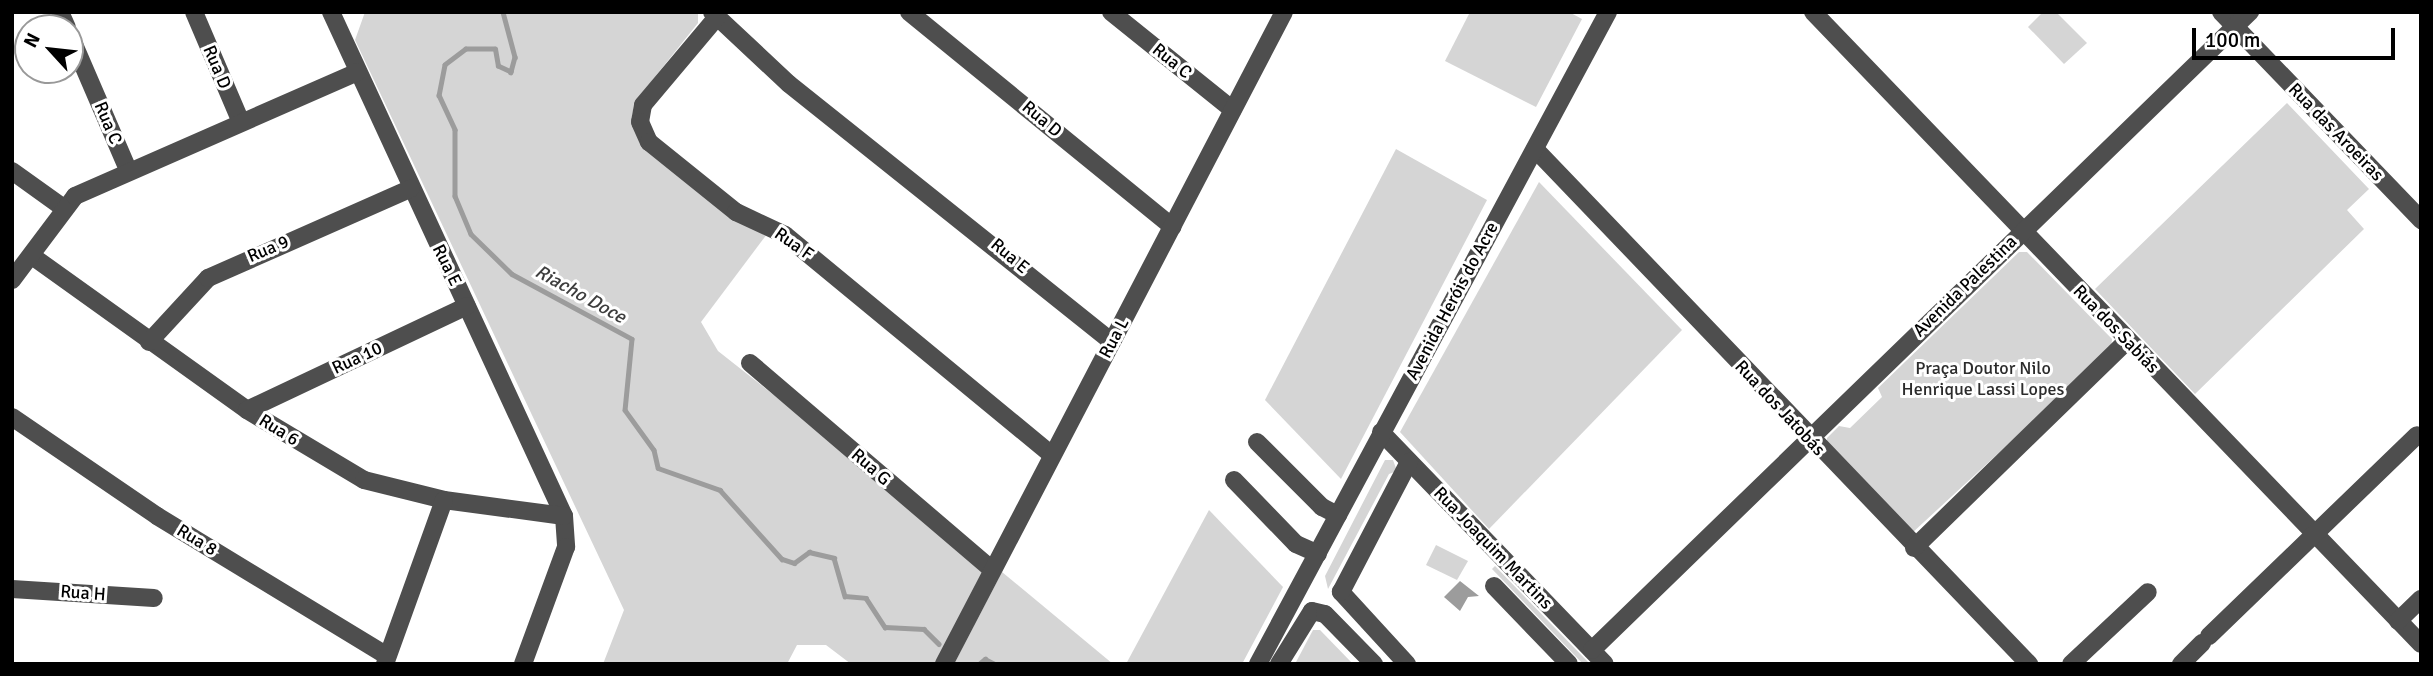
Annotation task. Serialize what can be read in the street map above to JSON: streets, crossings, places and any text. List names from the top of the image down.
{
  "streets": {
    "street": [
      "Rua C",
      "Rua D",
      "Rua das Aroeiras",
      "Rua F",
      "Rua 9",
      "Rua E",
      "Avenida Palestina",
      "Avenida Heróis do Acre",
      "Rua dos Sabiás",
      "Rua L",
      "Rua 10",
      "Rua dos Jatobás",
      "Rua 6",
      "Rua G",
      "Rua 8",
      "Rua Joaquim Martins",
      "Rua H"
    ]
  },
  "crossings": [
    ["Rua C", "Rua L"],
    ["Rua D", "Rua L"],
    ["Rua das Aroeiras", "Avenida Palestina"],
    ["Rua F", "Rua E"],
    ["Rua F", "Rua L"],
    ["Rua 9", "Rua E"],
    ["Rua 9", "Rua 6"],
    ["Rua E", "Rua L"],
    ["Rua E", "Rua 10"],
    ["Rua E", "Rua 6"],
    ["Avenida Palestina", "Rua dos Sabiás"],
    ["Avenida Palestina", "Rua dos Jatobás"],
    ["Avenida Palestina", "Rua Joaquim Martins"],
    ["Avenida Heróis do Acre", "Rua dos Jatobás"],
    ["Avenida Heróis do Acre", "Rua Joaquim Martins"],
    ["Rua L", "Rua G"],
    ["Rua 10", "Rua 6"]
  ],
  "water": ["Riacho Doce"],
  "parks": ["Praça Doutor Nilo Henrique Lassi Lopes"],
  "scale_bar": "100 m",
  "north": "top left"
}
